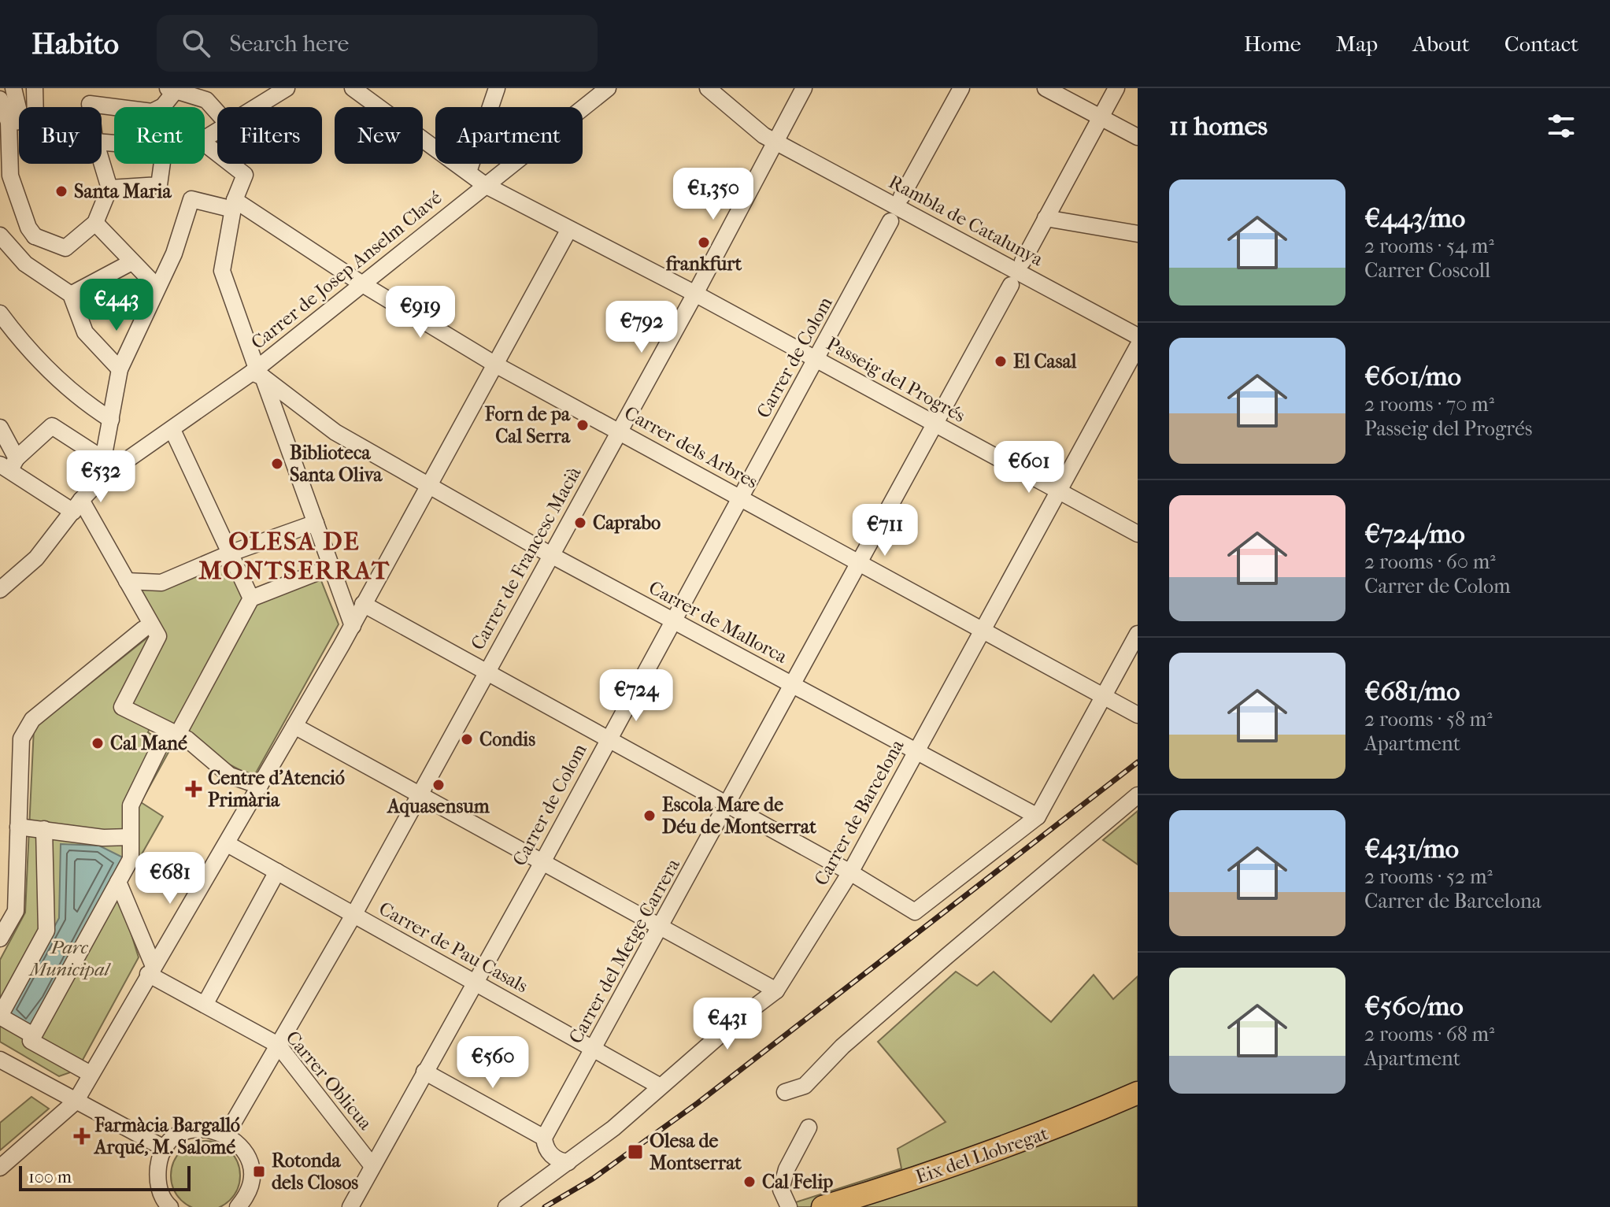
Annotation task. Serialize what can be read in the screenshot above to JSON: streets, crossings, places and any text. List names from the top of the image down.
{
  "streets": {
    "highway": ["Eix del Llobregat"],
    "street": [
      "Rambla de Catalunya",
      "Carrer de Josep Anselm Clavé",
      "Carrer de Colom",
      "Passeig del Progrés",
      "Carrer dels Arbres",
      "Carrer de Francesc Macià",
      "Carrer de Mallorca",
      "Carrer de Barcelona",
      "Carrer de Pau Casals",
      "Carrer del Metge Carrera",
      "Carrer Oblicua"
    ]
  },
  "crossings": [
    ["Rambla de Catalunya", "Carrer de Francesc Macià"],
    ["Carrer de Josep Anselm Clavé", "Passeig del Progrés"],
    ["Carrer de Josep Anselm Clavé", "Carrer dels Arbres"],
    ["Carrer de Josep Anselm Clavé", "Carrer de Mallorca"],
    ["Carrer de Colom", "Passeig del Progrés"],
    ["Carrer de Colom", "Carrer dels Arbres"],
    ["Carrer de Colom", "Carrer de Mallorca"],
    ["Carrer de Colom", "Carrer de Pau Casals"],
    ["Carrer de Colom", "Carrer Oblicua"],
    ["Passeig del Progrés", "Carrer de Francesc Macià"],
    ["Passeig del Progrés", "Carrer de Barcelona"],
    ["Passeig del Progrés", "Carrer del Metge Carrera"],
    ["Carrer dels Arbres", "Carrer de Francesc Macià"],
    ["Carrer dels Arbres", "Carrer de Barcelona"],
    ["Carrer dels Arbres", "Carrer del Metge Carrera"],
    ["Carrer de Francesc Macià", "Carrer de Mallorca"],
    ["Carrer de Francesc Macià", "Carrer de Pau Casals"],
    ["Carrer de Francesc Macià", "Carrer Oblicua"],
    ["Carrer de Mallorca", "Carrer de Barcelona"],
    ["Carrer de Mallorca", "Carrer del Metge Carrera"],
    ["Carrer de Barcelona", "Carrer de Pau Casals"],
    ["Carrer de Pau Casals", "Carrer del Metge Carrera"]
  ],
  "districts": ["OLESA DE MONTSERRAT"],
  "parks": ["Parc Municipal"],
  "places": {
    "other": [
      "Santa Maria",
      "frankfurt",
      "El Casal",
      "Forn de pa Cal Serra",
      "Biblioteca Santa Oliva",
      "Caprabo",
      "Condis",
      "Cal Mané",
      "Aquasensum",
      "Escola Mare de Déu de Montserrat",
      "Cal Felip"
    ],
    "health": ["Centre d'Atenció Primària", "Farmàcia Bargalló Arqué, M. Salomé"],
    "transit": ["Olesa de Montserrat", "Rotonda dels Closos"]
  },
  "scale_bar": "100 m",
  "page": {
    "header": "Habito",
    "search": "Search here",
    "nav": [
      "Home",
      "Map",
      "About",
      "Contact"
    ],
    "heading": "11 homes",
    "chip": [
      "Buy",
      "Rent",
      "Filters",
      "New",
      "Apartment"
    ],
    "list": [
      {
        "name": "€443/mo",
        "note": "2 rooms · 54 m² · Carrer Coscoll"
      },
      {
        "name": "€601/mo",
        "note": "2 rooms · 70 m² · Passeig del Progrés"
      },
      {
        "name": "€724/mo",
        "note": "2 rooms · 60 m² · Carrer de Colom"
      },
      {
        "name": "€681/mo",
        "note": "2 rooms · 58 m² · Apartment"
      },
      {
        "name": "€431/mo",
        "note": "2 rooms · 52 m² · Carrer de Barcelona"
      },
      {
        "name": "€560/mo",
        "note": "2 rooms · 68 m² · Apartment"
      }
    ],
    "price": [
      "€1,350",
      "€443",
      "€919",
      "€792",
      "€601",
      "€532",
      "€711",
      "€724",
      "€681",
      "€431",
      "€560"
    ],
    "scale": "100 m"
  }
}
